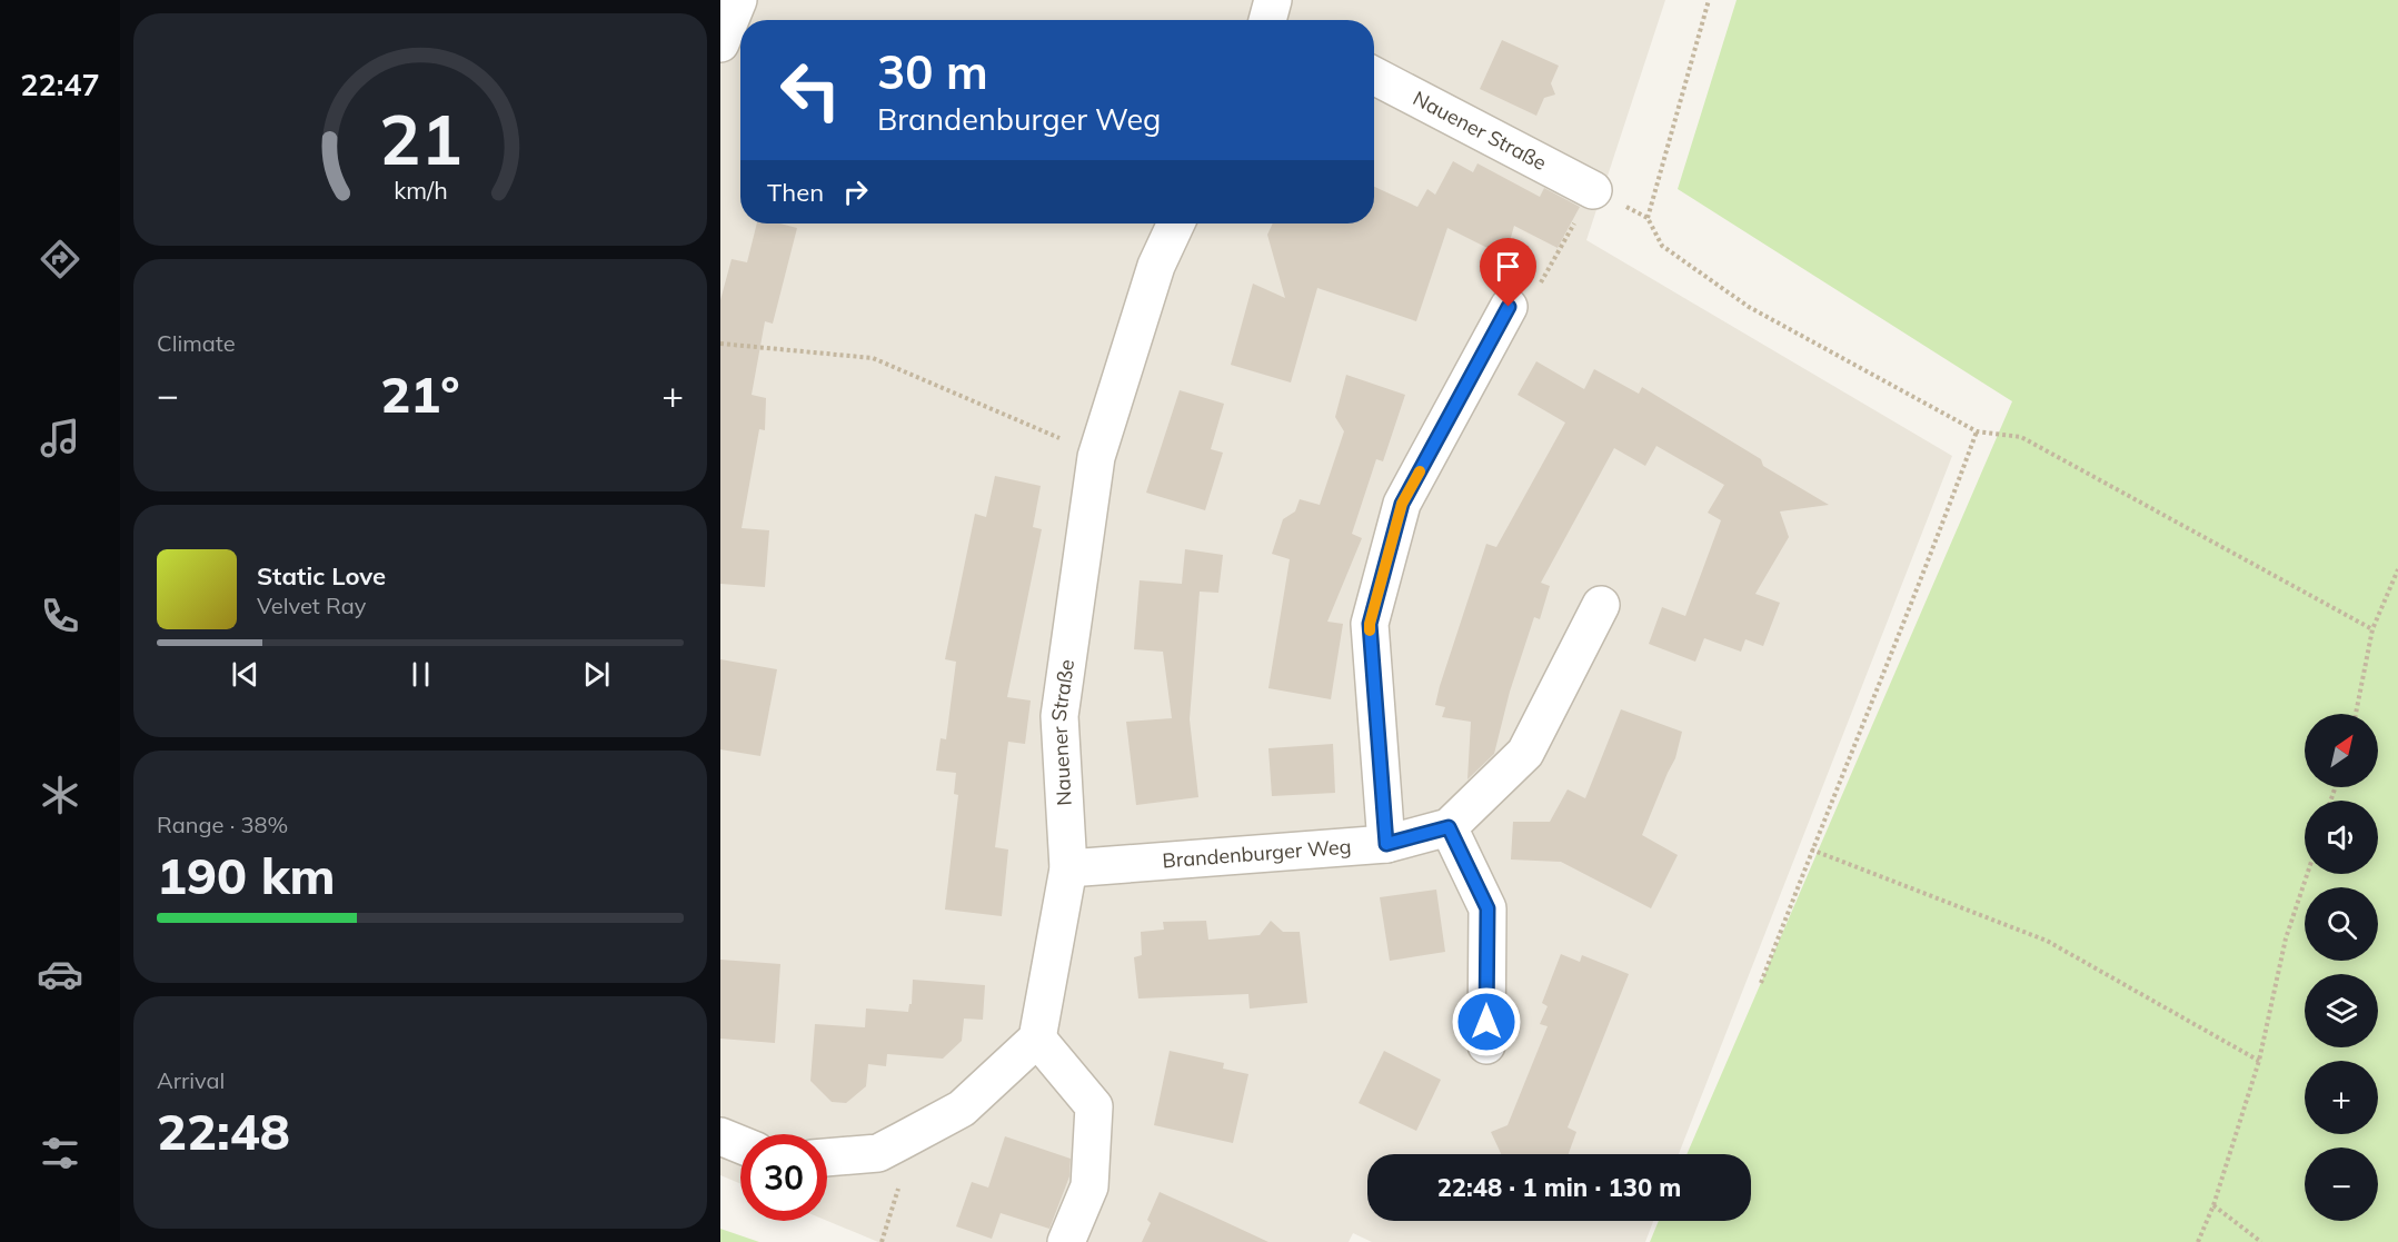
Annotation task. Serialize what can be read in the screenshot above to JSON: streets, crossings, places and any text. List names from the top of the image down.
{
  "streets": {
    "street": ["Nauener Straße", "Brandenburger Weg"]
  },
  "crossings": [
    ["Nauener Straße", "Brandenburger Weg"]
  ],
  "north": "top right",
  "page": {
    "tabs": "22:47",
    "turn": ["30 m", "Brandenburger Weg"],
    "then": "Then",
    "tile": [
      "Climate",
      ["Range · 38%", "190 km"],
      ["Arrival", "22:48"]
    ],
    "heat": ["−", "21°", "+"],
    "song": ["Static Love", "Velvet Ray"],
    "map_buttons": ["+", "−"],
    "limit": "30",
    "trip": "22:48 · 1 min · 130 m",
    "gauge": ["21", "km/h"]
  }
}
